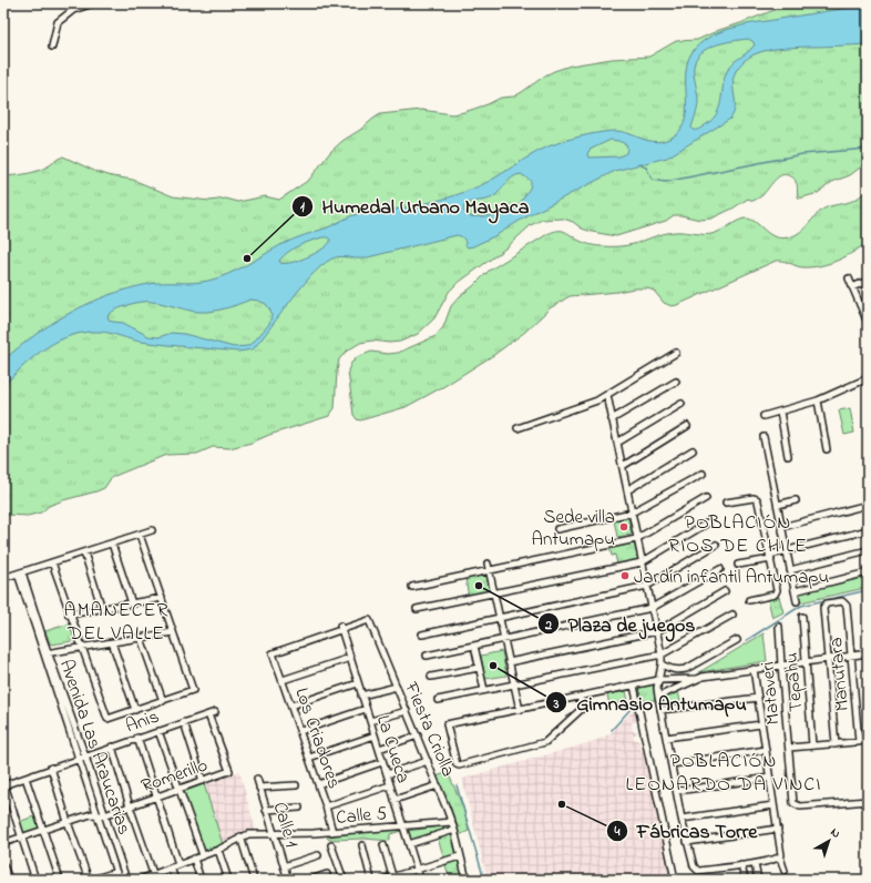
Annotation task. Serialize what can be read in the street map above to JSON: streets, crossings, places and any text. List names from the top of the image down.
{
  "streets": {
    "street": [
      "Manutara",
      "Tepahu",
      "Mataveri",
      "Anis",
      "Fiesta Criolla",
      "Los Criadores",
      "Avenida Las Araucarias",
      "La Cueca",
      "Romerillo",
      "Calle 5",
      "Calle 1"
    ]
  },
  "crossings": [
    ["Anis", "Avenida Las Araucarias"],
    ["Anis", "Romerillo"],
    ["Fiesta Criolla", "Los Criadores"],
    ["Fiesta Criolla", "La Cueca"],
    ["Fiesta Criolla", "Calle 5"],
    ["Los Criadores", "La Cueca"],
    ["Los Criadores", "Calle 5"],
    ["Avenida Las Araucarias", "Romerillo"],
    ["La Cueca", "Calle 5"],
    ["Calle 5", "Calle 1"]
  ],
  "districts": ["POBLACIÓN RIOS DE CHILE", "AMANECER DEL VALLE", "POBLACIÓN LEONARDO DA VINCI"],
  "places": [
    "Humedal Urbano Mayaca",
    "Sede villa Antumapu",
    "Jardín infantil Antumapu",
    "Plaza de juegos",
    "Gimnasio Antumapu",
    "Fábricas Torre"
  ],
  "north": "top right"
}
